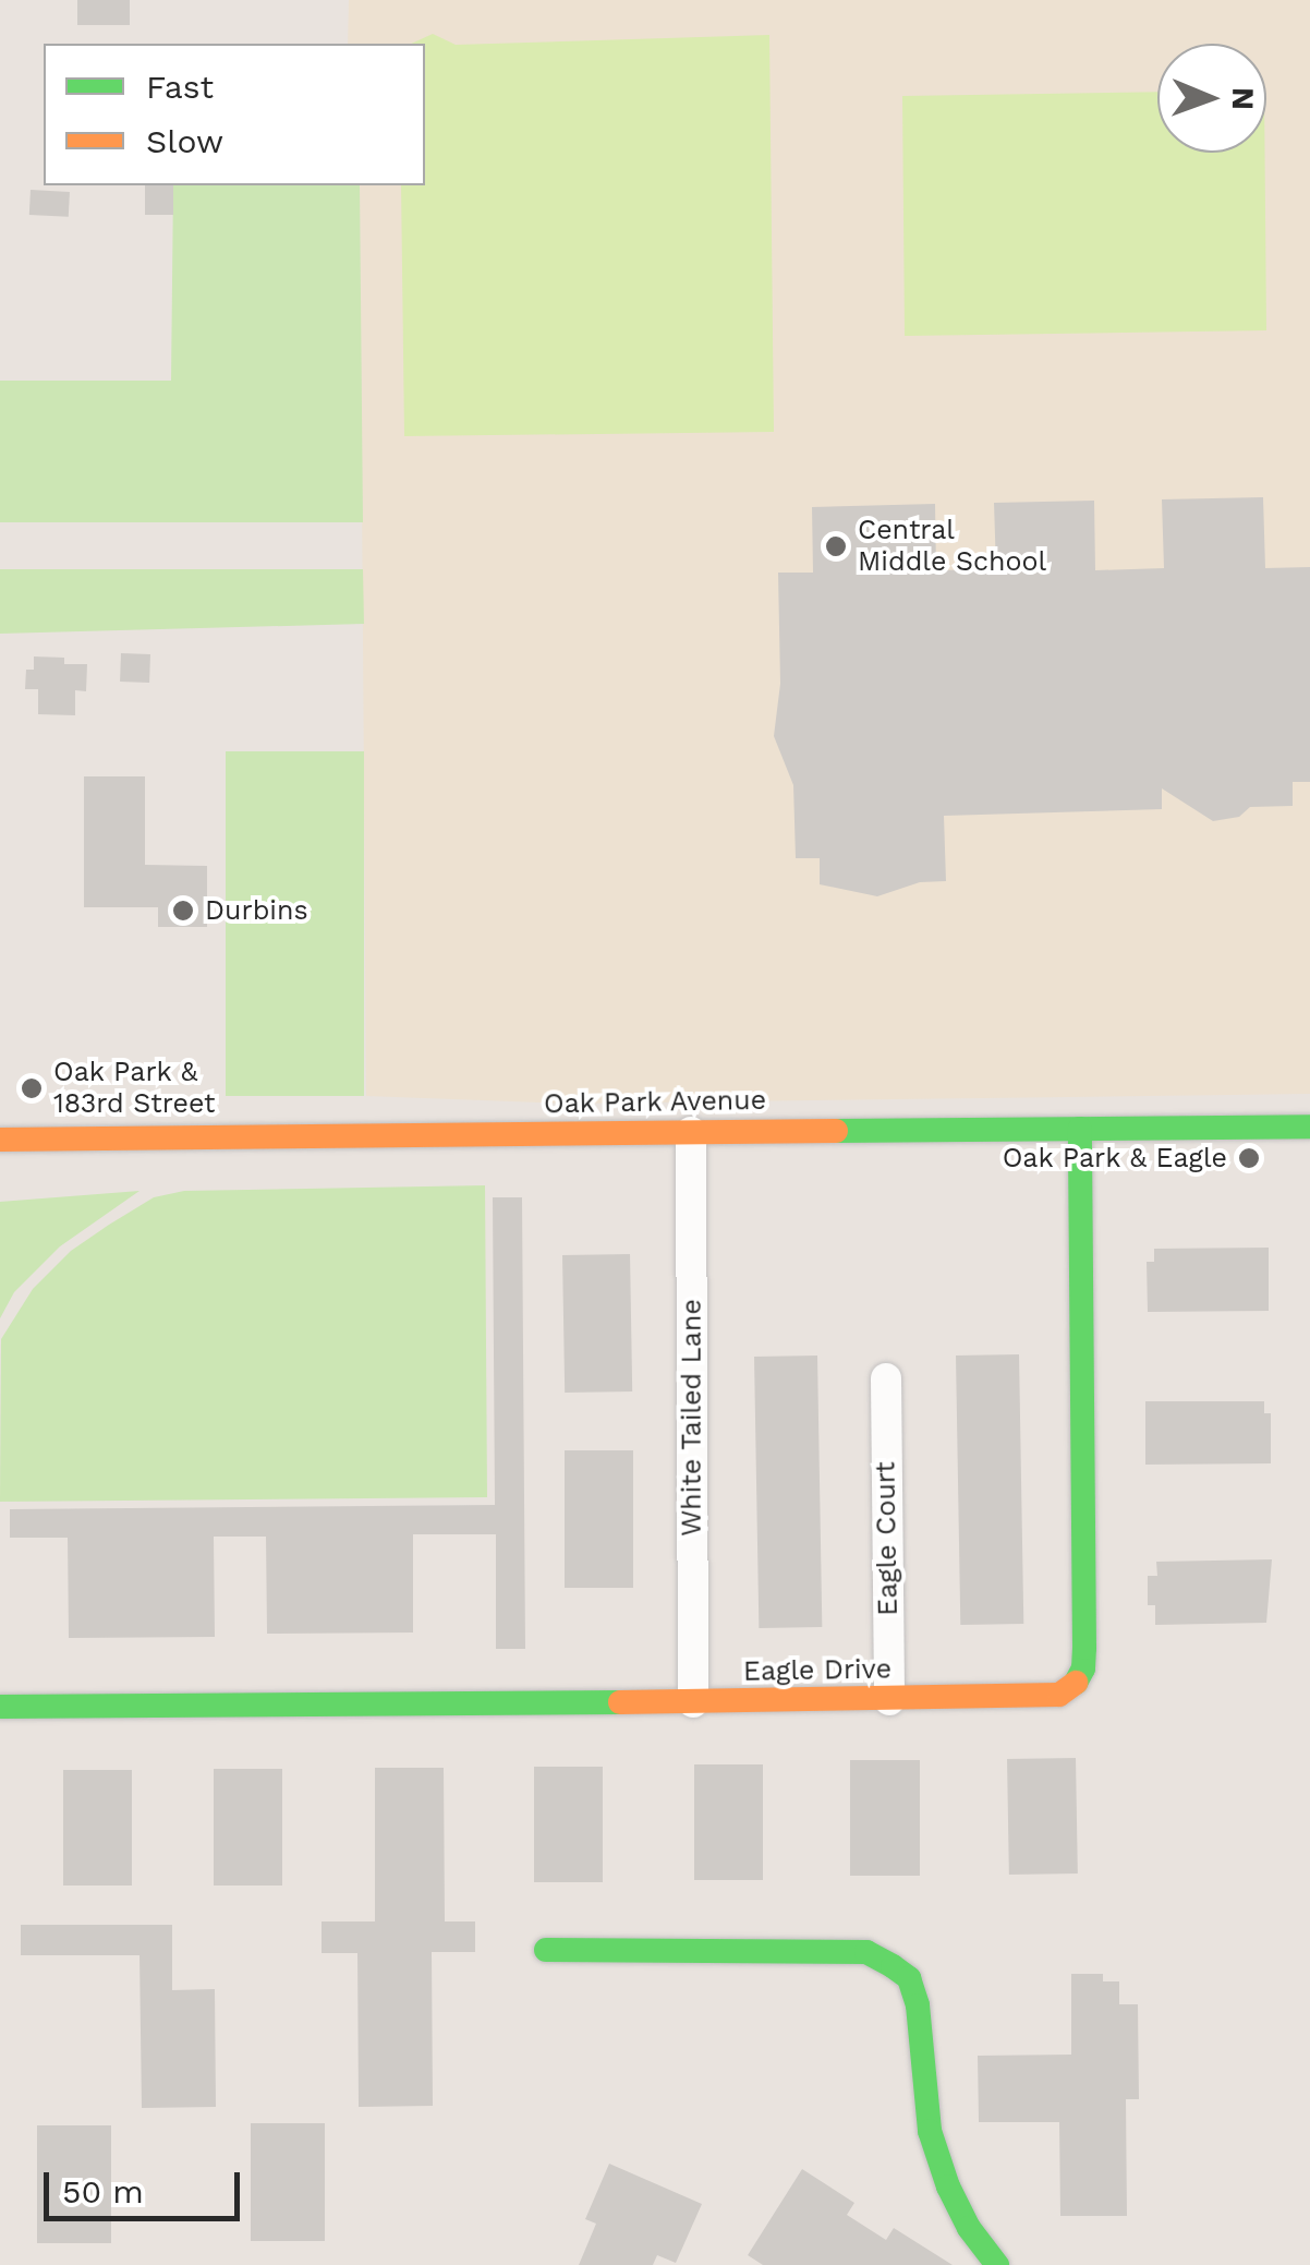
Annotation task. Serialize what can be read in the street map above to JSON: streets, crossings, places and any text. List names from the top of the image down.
{
  "streets": {
    "street": [
      "Oak Park Avenue",
      "White Tailed Lane",
      "Eagle Court",
      "Eagle Drive"
    ]
  },
  "crossings": [
    ["Oak Park Avenue", "White Tailed Lane"],
    ["Oak Park Avenue", "Eagle Drive"],
    ["White Tailed Lane", "Eagle Drive"],
    ["Eagle Court", "Eagle Drive"]
  ],
  "places": [
    "Central Middle School",
    "Durbins",
    "Oak Park & 183rd Street",
    "Oak Park & Eagle"
  ],
  "legend": ["Fast", "Slow"],
  "scale_bar": "50 m",
  "north": "right"
}
